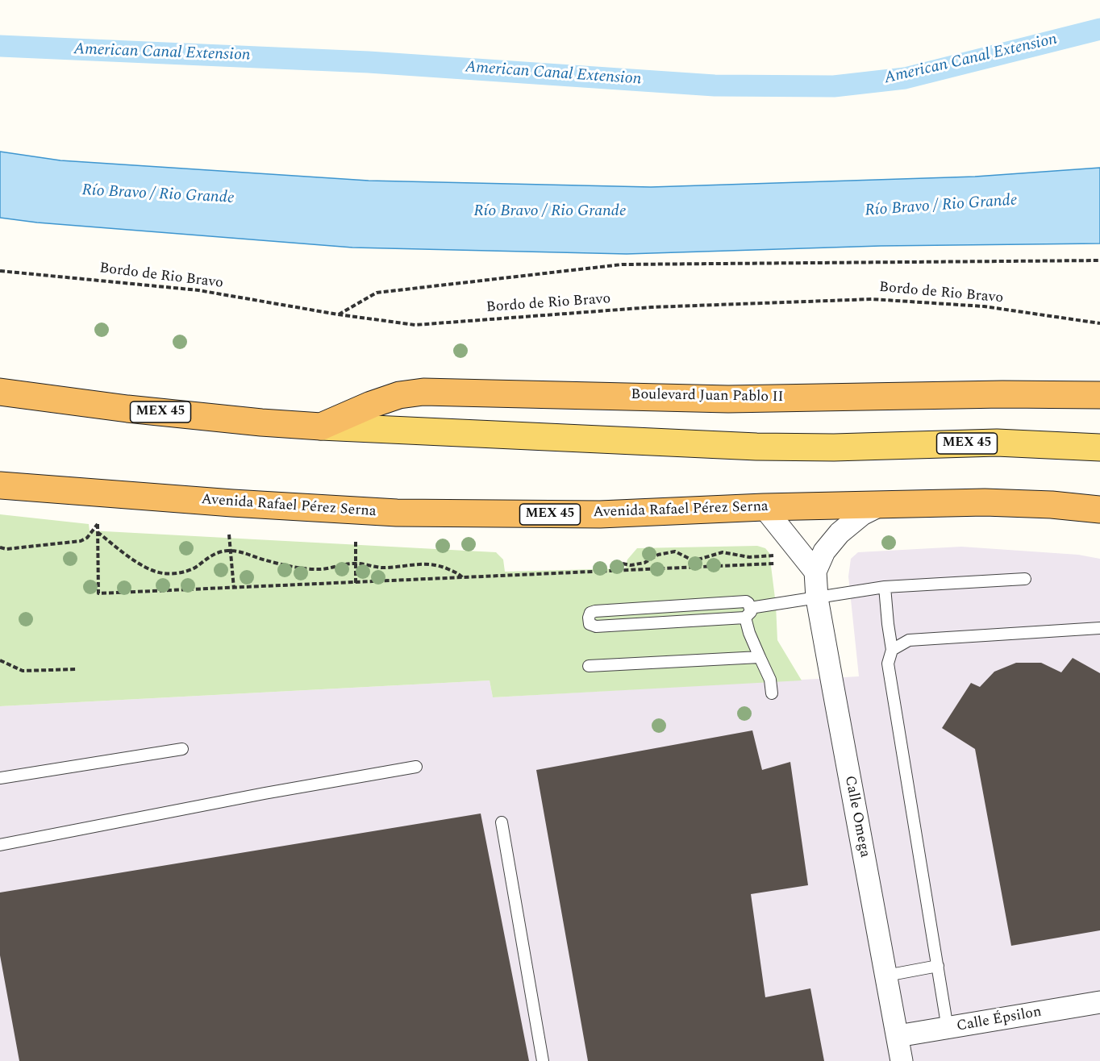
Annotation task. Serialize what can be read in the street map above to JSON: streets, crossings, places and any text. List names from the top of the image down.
{
  "streets": {
    "highway": ["Boulevard Juan Pablo II", "MEX 45", "Avenida Rafael Pérez Serna"],
    "street": ["Calle Omega", "Calle Épsilon"],
    "path": ["Bordo de Rio Bravo"]
  },
  "crossings": [
    ["Boulevard Juan Pablo II", "MEX 45"],
    ["Calle Omega", "Calle Épsilon"]
  ],
  "water": ["American Canal Extension", "Río Bravo / Rio Grande"]
}
